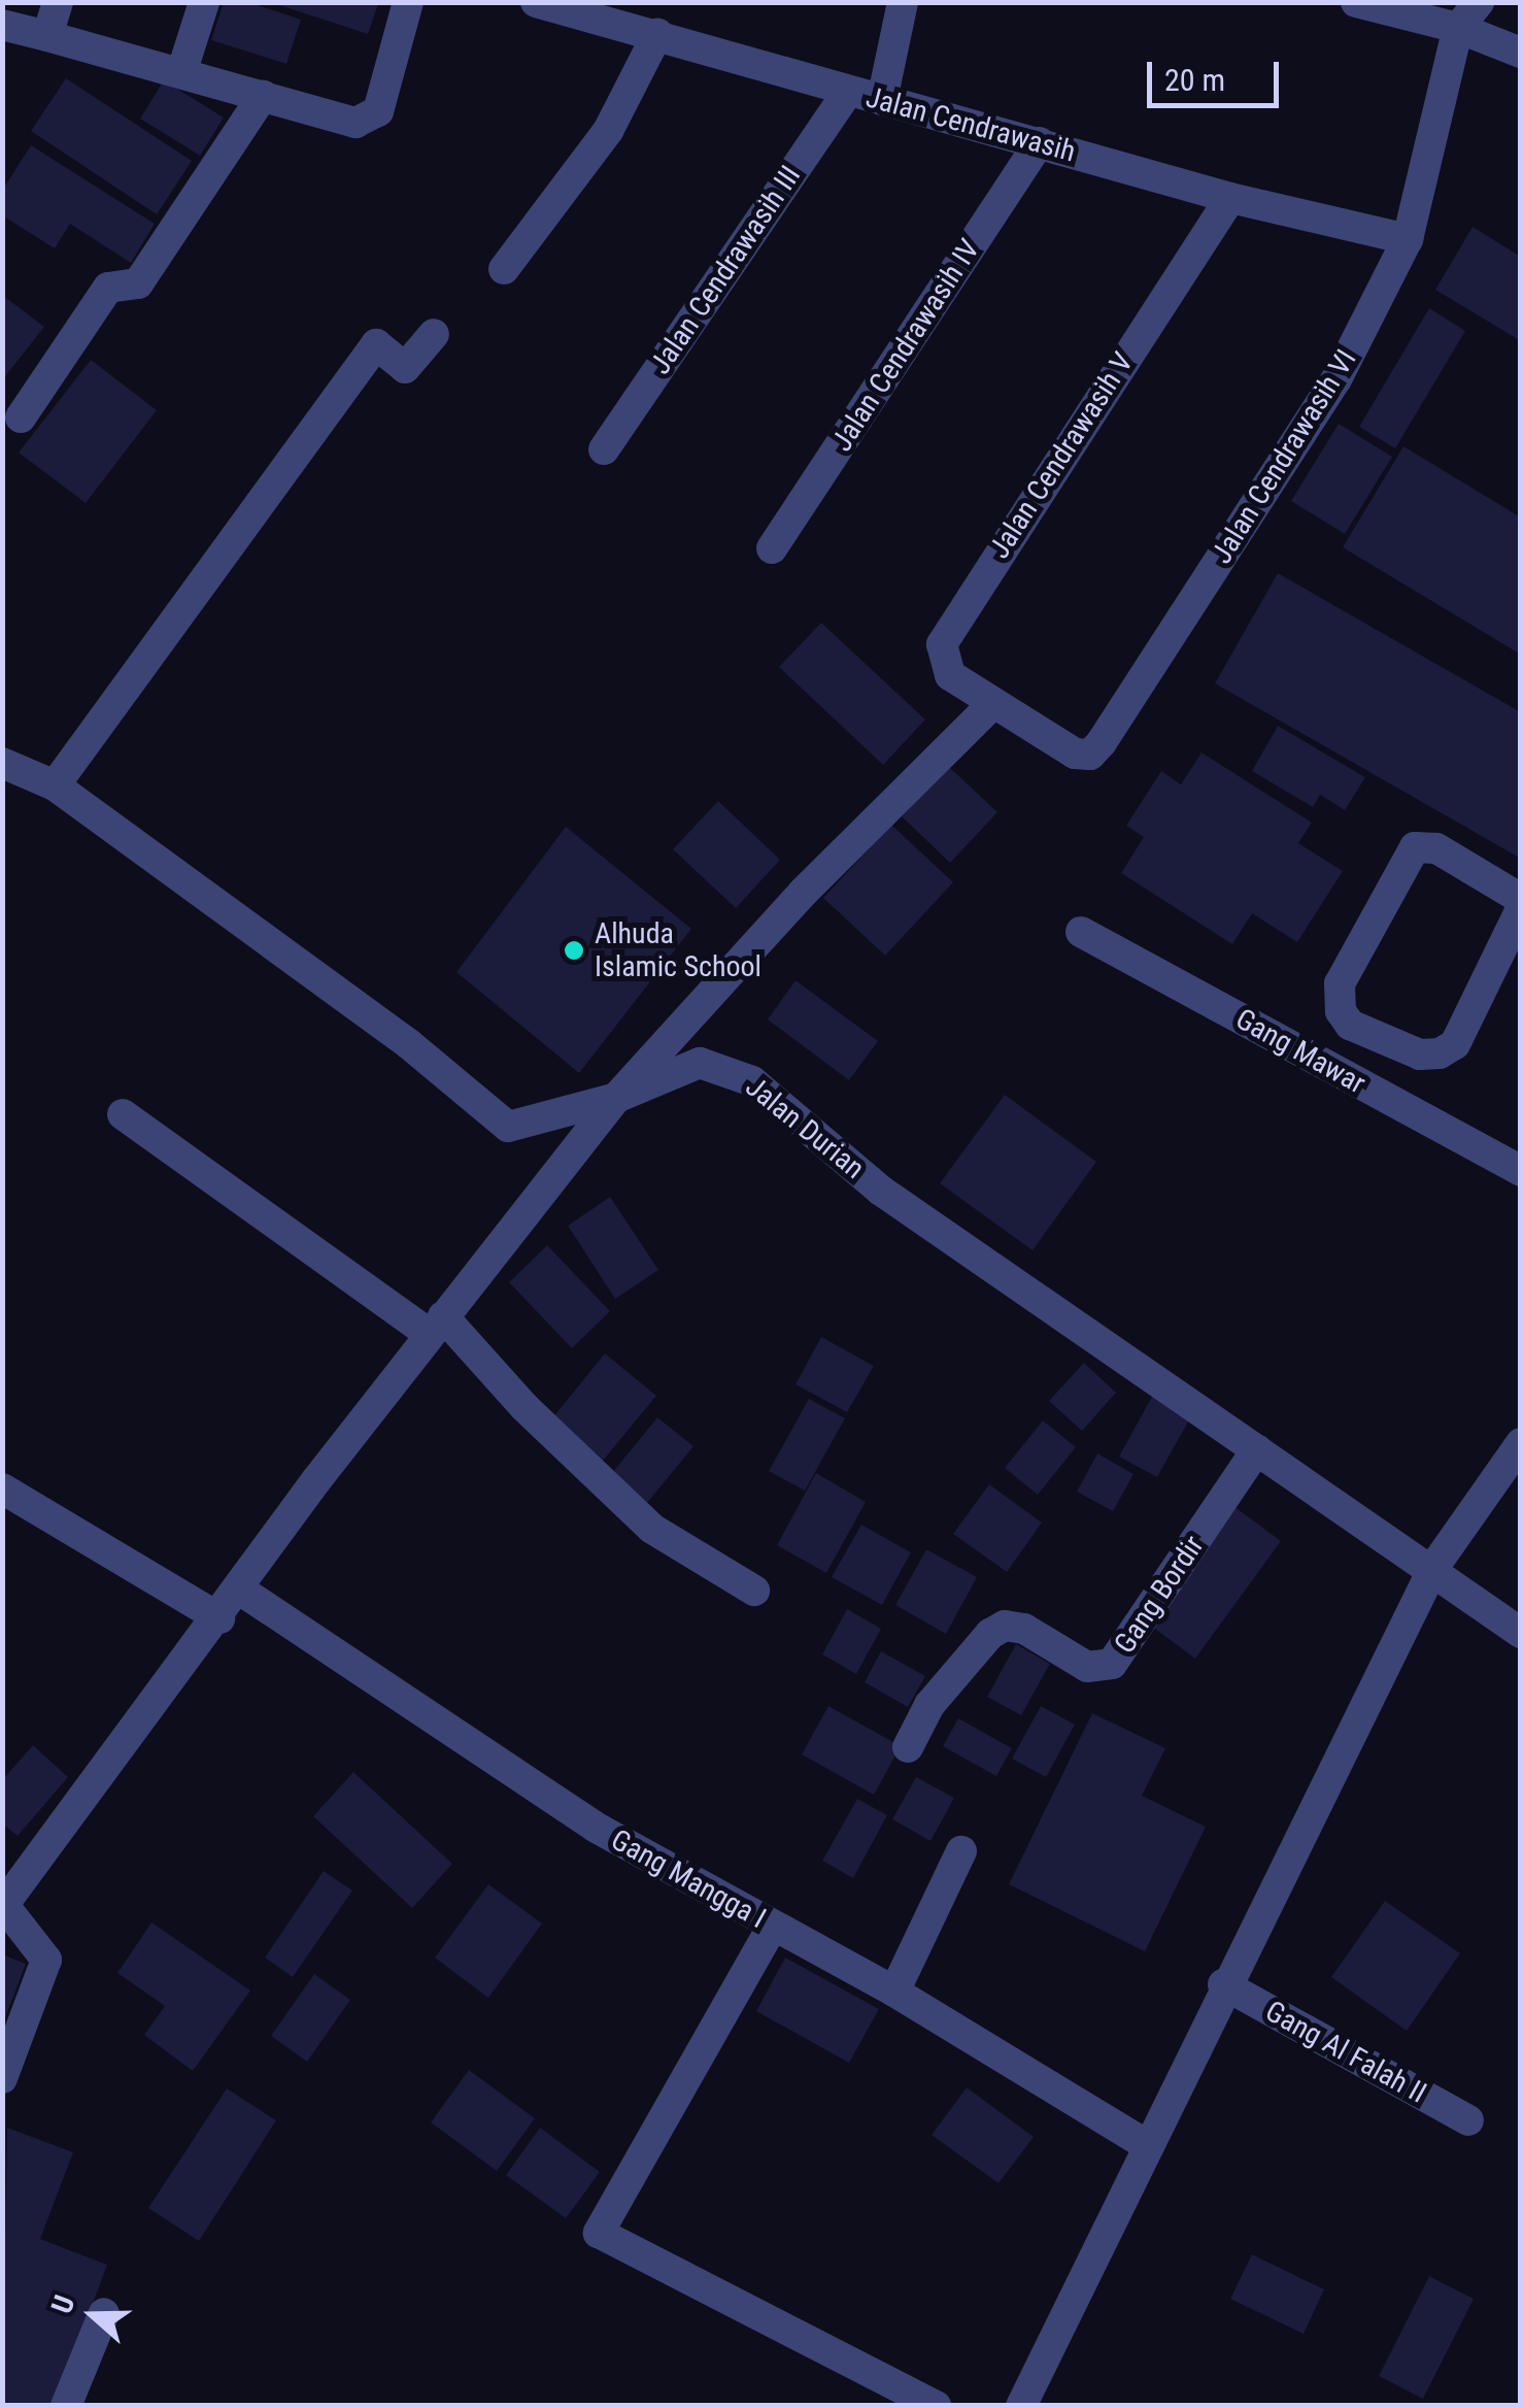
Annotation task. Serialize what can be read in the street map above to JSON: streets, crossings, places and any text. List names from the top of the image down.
{
  "streets": {
    "street": [
      "Jalan Cendrawasih",
      "Jalan Cendrawasih III",
      "Jalan Cendrawasih IV",
      "Jalan Cendrawasih V",
      "Jalan Cendrawasih VI",
      "Gang Mawar",
      "Jalan Durian",
      "Gang Bordir",
      "Gang Mangga I",
      "Gang Al Falah II"
    ]
  },
  "crossings": [
    ["Jalan Cendrawasih", "Jalan Cendrawasih III"],
    ["Jalan Cendrawasih", "Jalan Cendrawasih IV"],
    ["Jalan Cendrawasih", "Jalan Cendrawasih V"],
    ["Jalan Cendrawasih", "Jalan Cendrawasih VI"],
    ["Jalan Cendrawasih V", "Jalan Cendrawasih VI"],
    ["Jalan Durian", "Gang Bordir"]
  ],
  "places": ["Alhuda Islamic School"],
  "scale_bar": "20 m",
  "north": "left"
}
